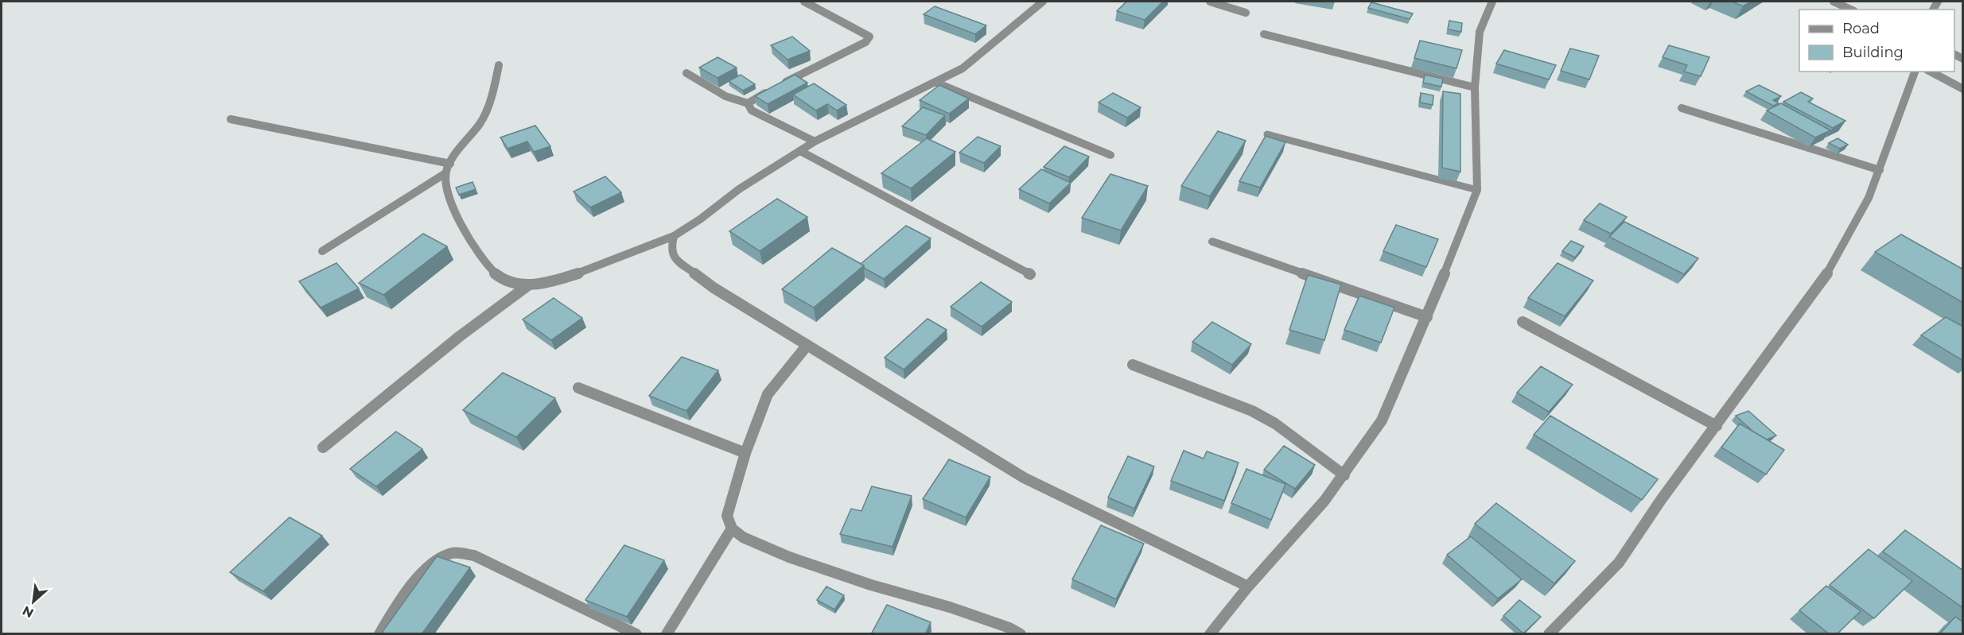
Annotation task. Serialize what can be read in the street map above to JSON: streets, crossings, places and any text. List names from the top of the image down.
{
  "legend": ["Road", "Building"],
  "north": "bottom left"
}
